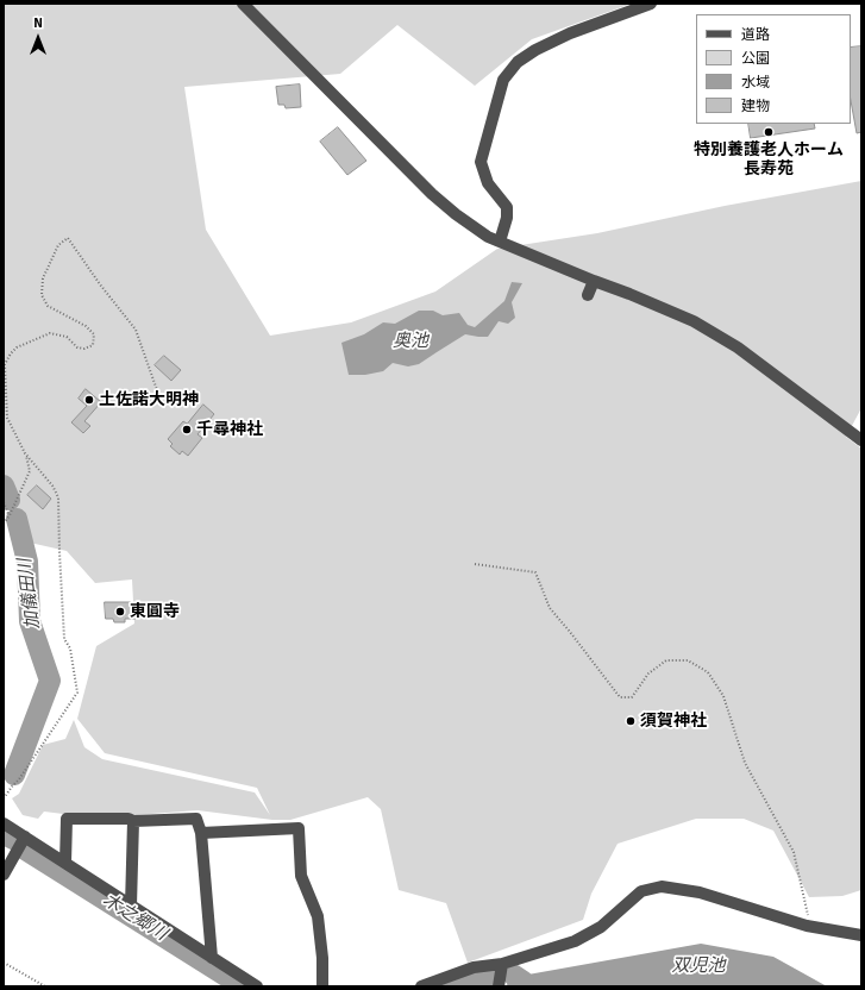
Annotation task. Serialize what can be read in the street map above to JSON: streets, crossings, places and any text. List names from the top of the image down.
{
  "water": [
    "奥池",
    "加儀田川",
    "木之郷川",
    "双児池"
  ],
  "places": [
    "特別養護老人ホーム 長寿苑",
    "土佐諾大明神",
    "千尋神社",
    "東圓寺",
    "須賀神社"
  ],
  "legend": [
    "道路",
    "公園",
    "水域",
    "建物"
  ],
  "north": "top"
}
